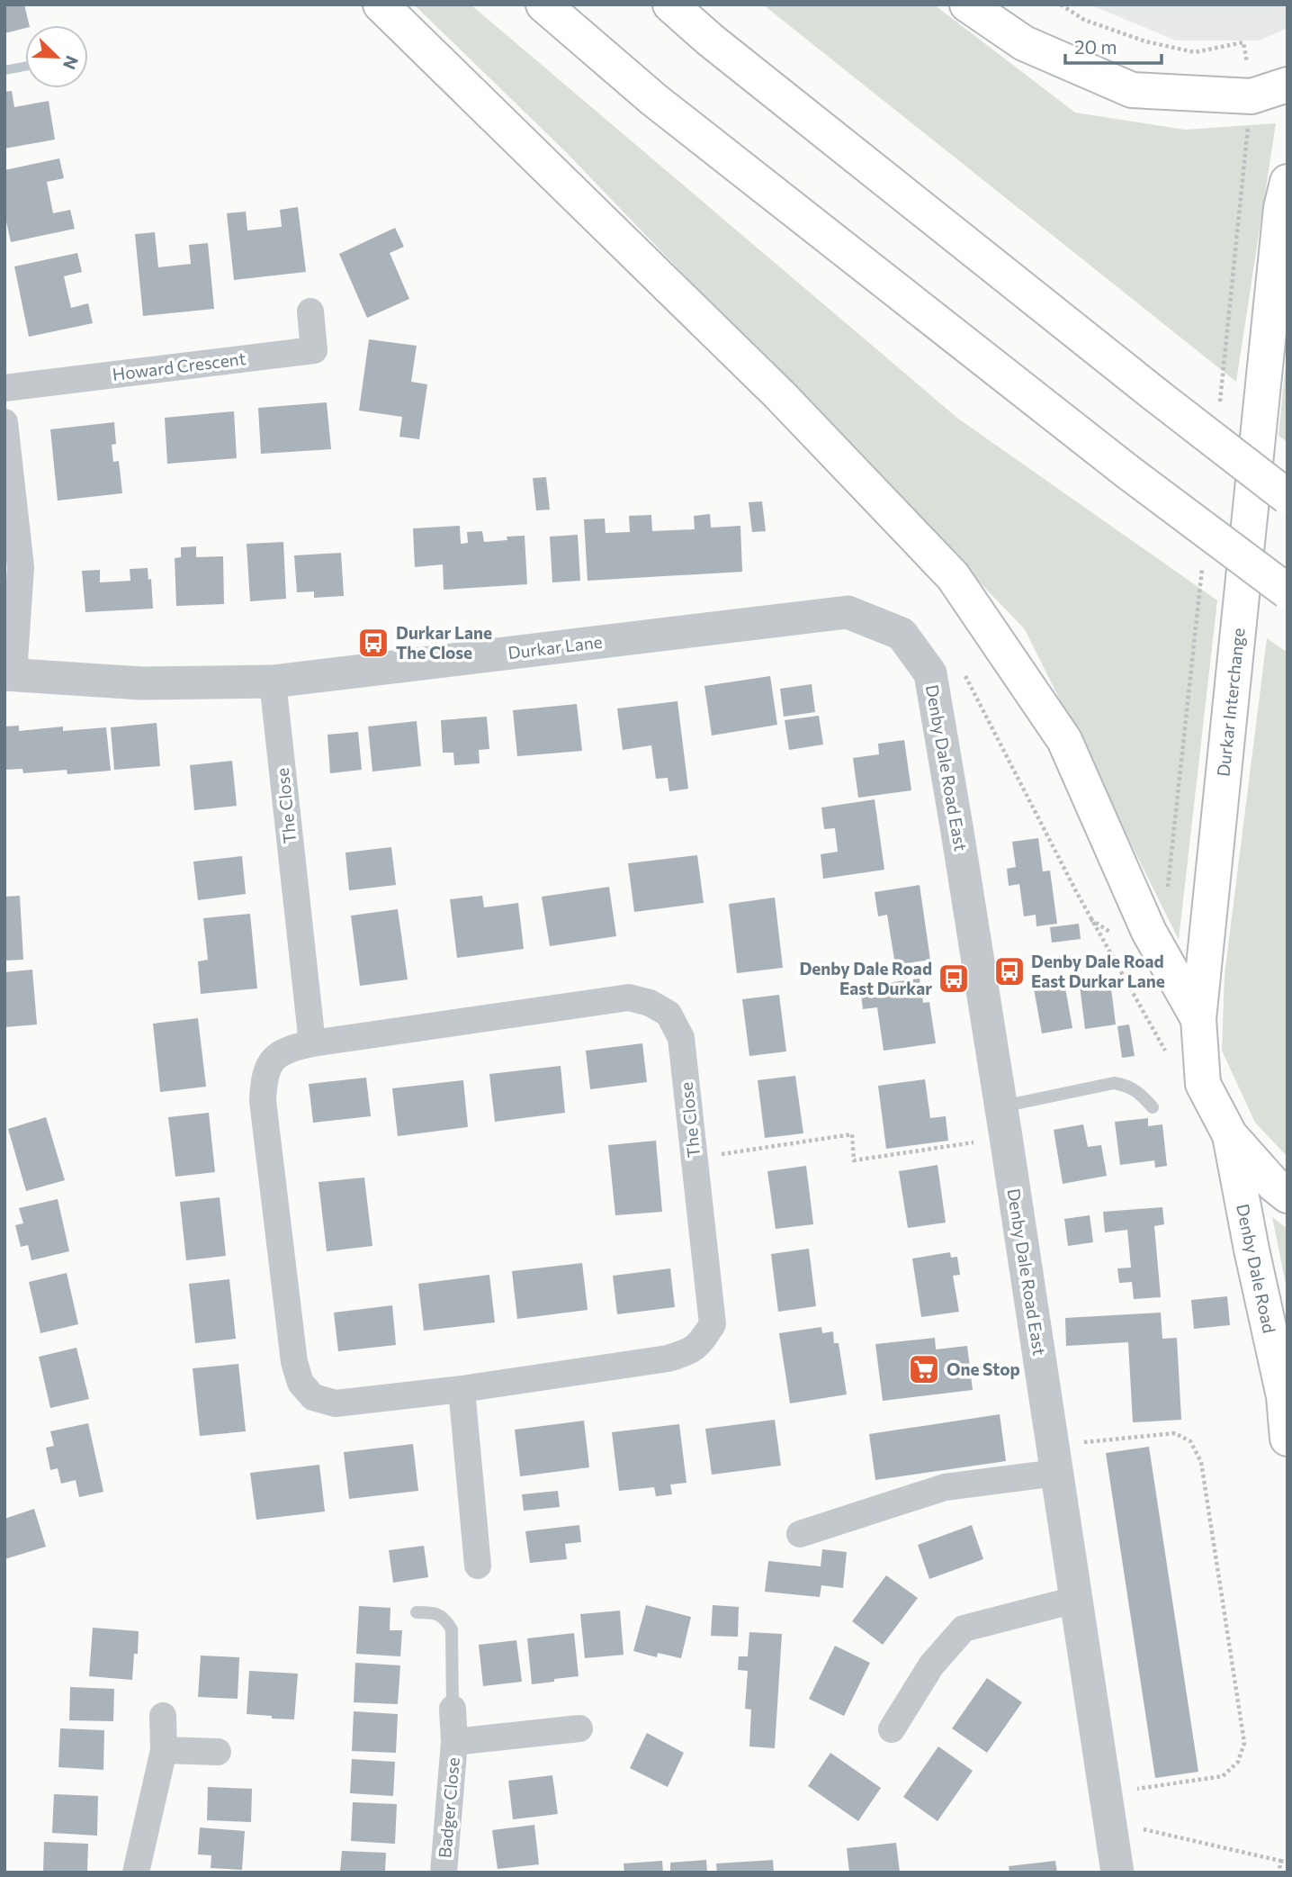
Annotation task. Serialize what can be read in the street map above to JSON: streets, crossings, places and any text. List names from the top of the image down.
{
  "streets": {
    "main road": ["Durkar Interchange", "Denby Dale Road"],
    "street": [
      "Howard Crescent",
      "Durkar Lane",
      "Denby Dale Road East",
      "The Close",
      "Badger Close"
    ]
  },
  "crossings": [
    ["Durkar Lane", "Denby Dale Road East"],
    ["Durkar Lane", "The Close"],
    ["Durkar Interchange", "Denby Dale Road"]
  ],
  "places": {
    "bus stop": ["Durkar Lane The Close", "Denby Dale Road East Durkar Lane", "Denby Dale Road East Durkar"],
    "supermarket": ["One Stop"]
  },
  "scale_bar": "20 m",
  "north": "bottom right"
}
